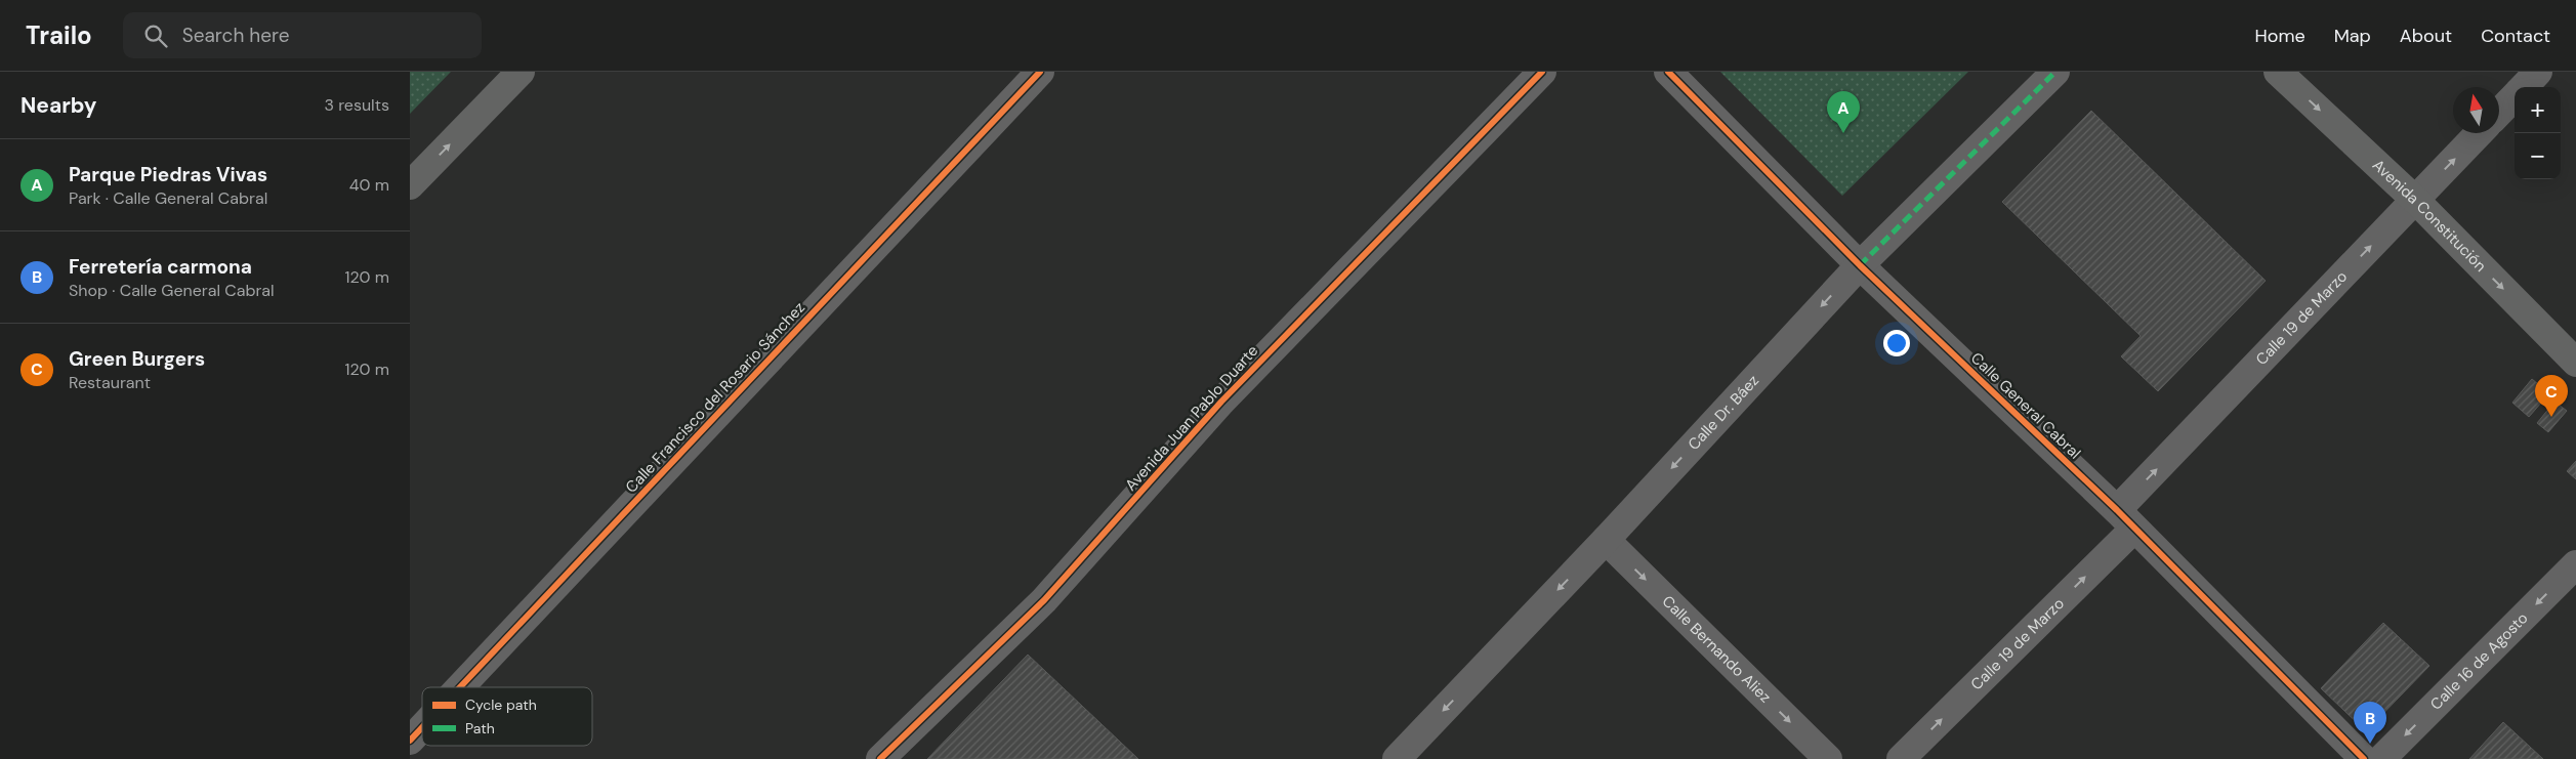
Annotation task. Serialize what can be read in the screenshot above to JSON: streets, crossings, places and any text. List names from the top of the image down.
{
  "streets": {
    "main road": ["Avenida Constitución"],
    "street": [
      "Calle 19 de Marzo",
      "Calle Francisco del Rosario Sánchez",
      "Calle General Cabral",
      "Calle Dr. Báez",
      "Avenida Juan Pablo Duarte",
      "Calle Bernando Aliez",
      "Calle 16 de Agosto"
    ]
  },
  "crossings": [
    ["Avenida Constitución", "Calle 19 de Marzo"],
    ["Calle 19 de Marzo", "Calle General Cabral"],
    ["Calle General Cabral", "Calle Dr. Báez"],
    ["Calle Dr. Báez", "Calle Bernando Aliez"]
  ],
  "one_way": [
    "Avenida Constitución",
    "Calle 19 de Marzo",
    "Calle Dr. Báez",
    "Calle Bernando Aliez",
    "Calle 16 de Agosto"
  ],
  "legend": ["Cycle path", "Path"],
  "north": "top",
  "page": {
    "header": "Trailo",
    "search": "Search here",
    "nav": [
      "Home",
      "Map",
      "About",
      "Contact"
    ],
    "heading": ["Nearby", "3 results"],
    "map_buttons": ["+", "−"],
    "pins": ["A", "C", "B"],
    "list": [
      {
        "mark": "A",
        "name": "Parque Piedras Vivas",
        "note": "Park · Calle General Cabral",
        "value": "40 m"
      },
      {
        "mark": "B",
        "name": "Ferretería carmona",
        "note": "Shop · Calle General Cabral",
        "value": "120 m"
      },
      {
        "mark": "C",
        "name": "Green Burgers",
        "note": "Restaurant",
        "value": "120 m"
      }
    ]
  }
}
